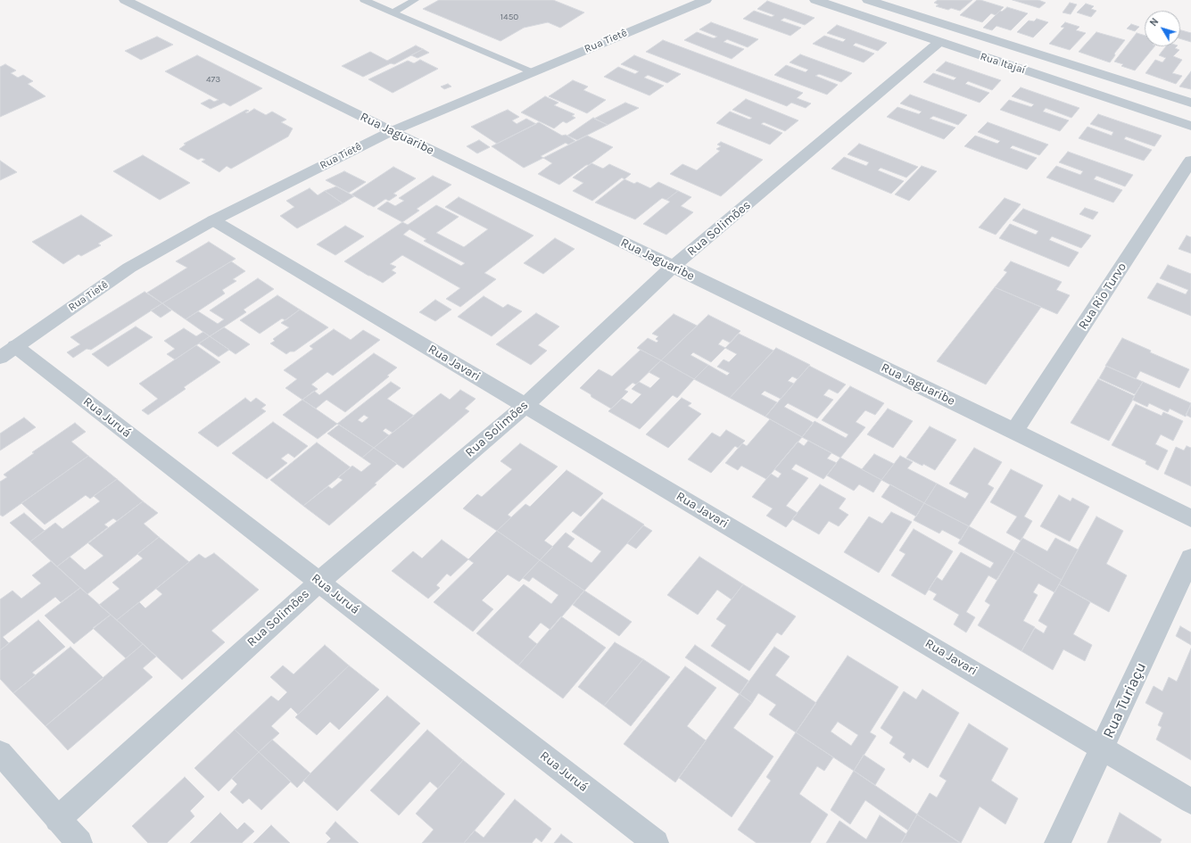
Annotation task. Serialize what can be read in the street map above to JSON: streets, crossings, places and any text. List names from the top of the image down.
{
  "streets": {
    "street": [
      "Rua Tietê",
      "Rua Itajaí",
      "Rua Jaguaribe",
      "Rua Solimões",
      "Rua Rio Turvo",
      "Rua Javari",
      "Rua Juruá",
      "Rua Turiaçu"
    ]
  },
  "crossings": [
    ["Rua Tietê", "Rua Jaguaribe"],
    ["Rua Tietê", "Rua Javari"],
    ["Rua Tietê", "Rua Juruá"],
    ["Rua Itajaí", "Rua Solimões"],
    ["Rua Jaguaribe", "Rua Solimões"],
    ["Rua Jaguaribe", "Rua Rio Turvo"],
    ["Rua Solimões", "Rua Javari"],
    ["Rua Solimões", "Rua Juruá"],
    ["Rua Javari", "Rua Turiaçu"]
  ],
  "house_numbers": ["1450", "473"],
  "north": "top left"
}
